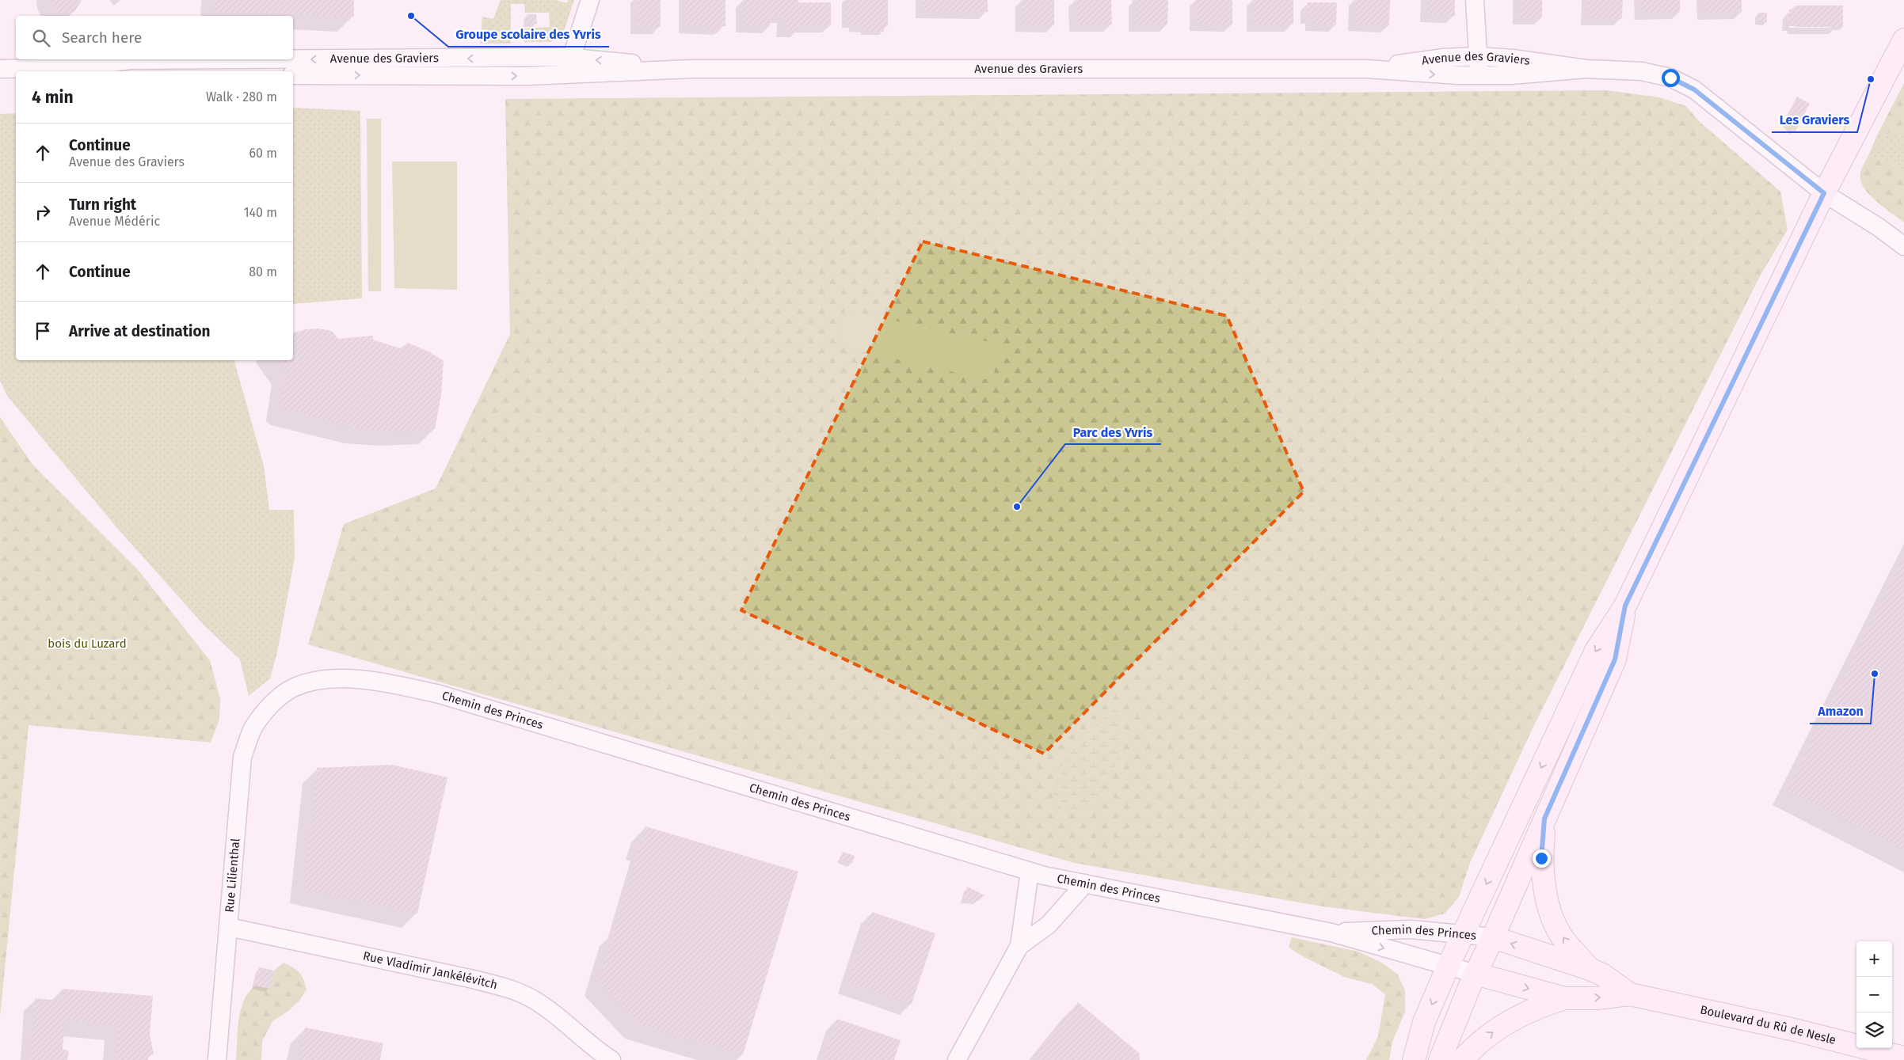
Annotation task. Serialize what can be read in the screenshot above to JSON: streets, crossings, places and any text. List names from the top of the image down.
{
  "streets": {
    "main road": ["Boulevard du Rû de Nesle"],
    "street": [
      "Avenue des Graviers",
      "Chemin des Princes",
      "Rue Lilienthal",
      "Rue Vladimir Jankélévitch"
    ]
  },
  "crossings": [
    ["Chemin des Princes", "Rue Lilienthal"],
    ["Rue Lilienthal", "Rue Vladimir Jankélévitch"]
  ],
  "parks": ["bois du Luzard"],
  "places": [
    "Groupe scolaire des Yvris",
    "Les Graviers",
    "Parc des Yvris",
    "Amazon"
  ],
  "page": {
    "search": "Search here",
    "heading": ["4 min", "Walk · 280 m"],
    "list": [
      ["Continue", "Avenue des Graviers", "60 m"],
      ["Turn right", "Avenue Médéric", "140 m"],
      ["Continue", "80 m"],
      "Arrive at destination"
    ],
    "map_buttons": ["+", "−"]
  }
}
